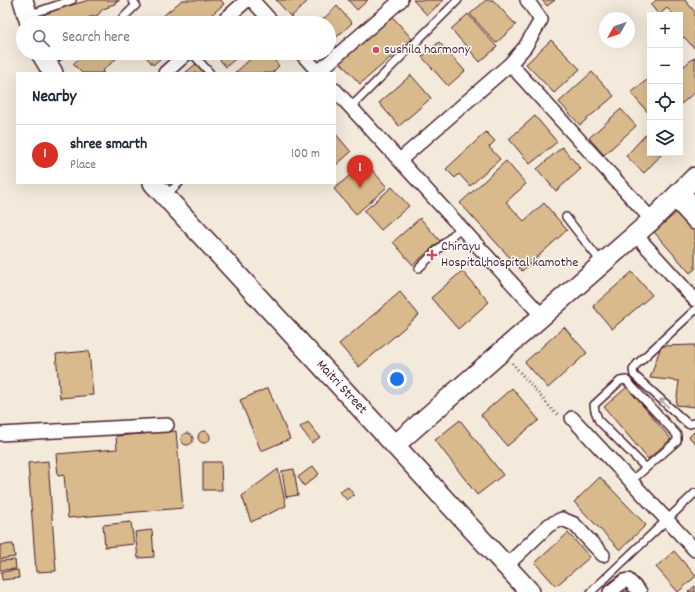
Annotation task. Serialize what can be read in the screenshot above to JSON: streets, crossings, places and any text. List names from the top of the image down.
{
  "streets": {
    "street": ["Maitri Street"]
  },
  "places": {
    "other": ["sushila harmony"],
    "health": ["Chirayu Hospital;hospital kamothe"]
  },
  "north": "bottom left",
  "page": {
    "map_buttons": ["+", "−"],
    "search": "Search here",
    "heading": "Nearby",
    "list": [
      {
        "mark": "1",
        "name": "shree smarth",
        "note": "Place",
        "value": "100 m"
      }
    ],
    "pins": "1"
  }
}
